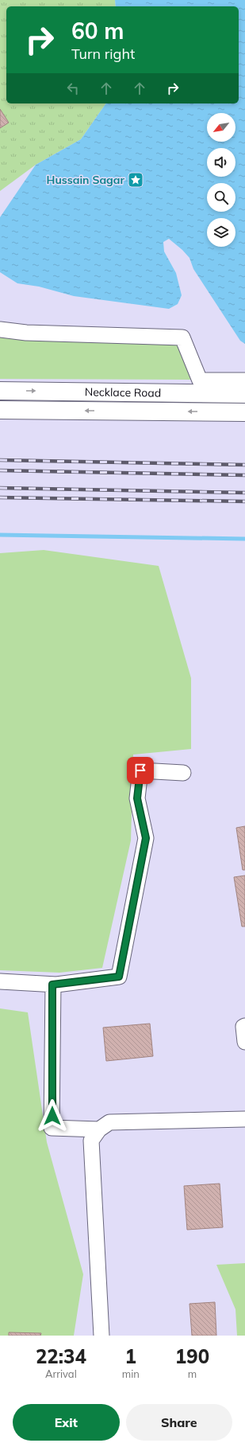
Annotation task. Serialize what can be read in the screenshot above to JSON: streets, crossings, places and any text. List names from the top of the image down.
{
  "streets": {
    "main road": ["Necklace Road"]
  },
  "places": {
    "place": ["Hussain Sagar"]
  },
  "north": "bottom left",
  "page": {
    "turn": ["60 m", "Turn right"],
    "eta": [
      "22:34",
      "Arrival",
      "1",
      "min",
      "190",
      "m"
    ],
    "buttons": ["Exit", "Share"]
  }
}
